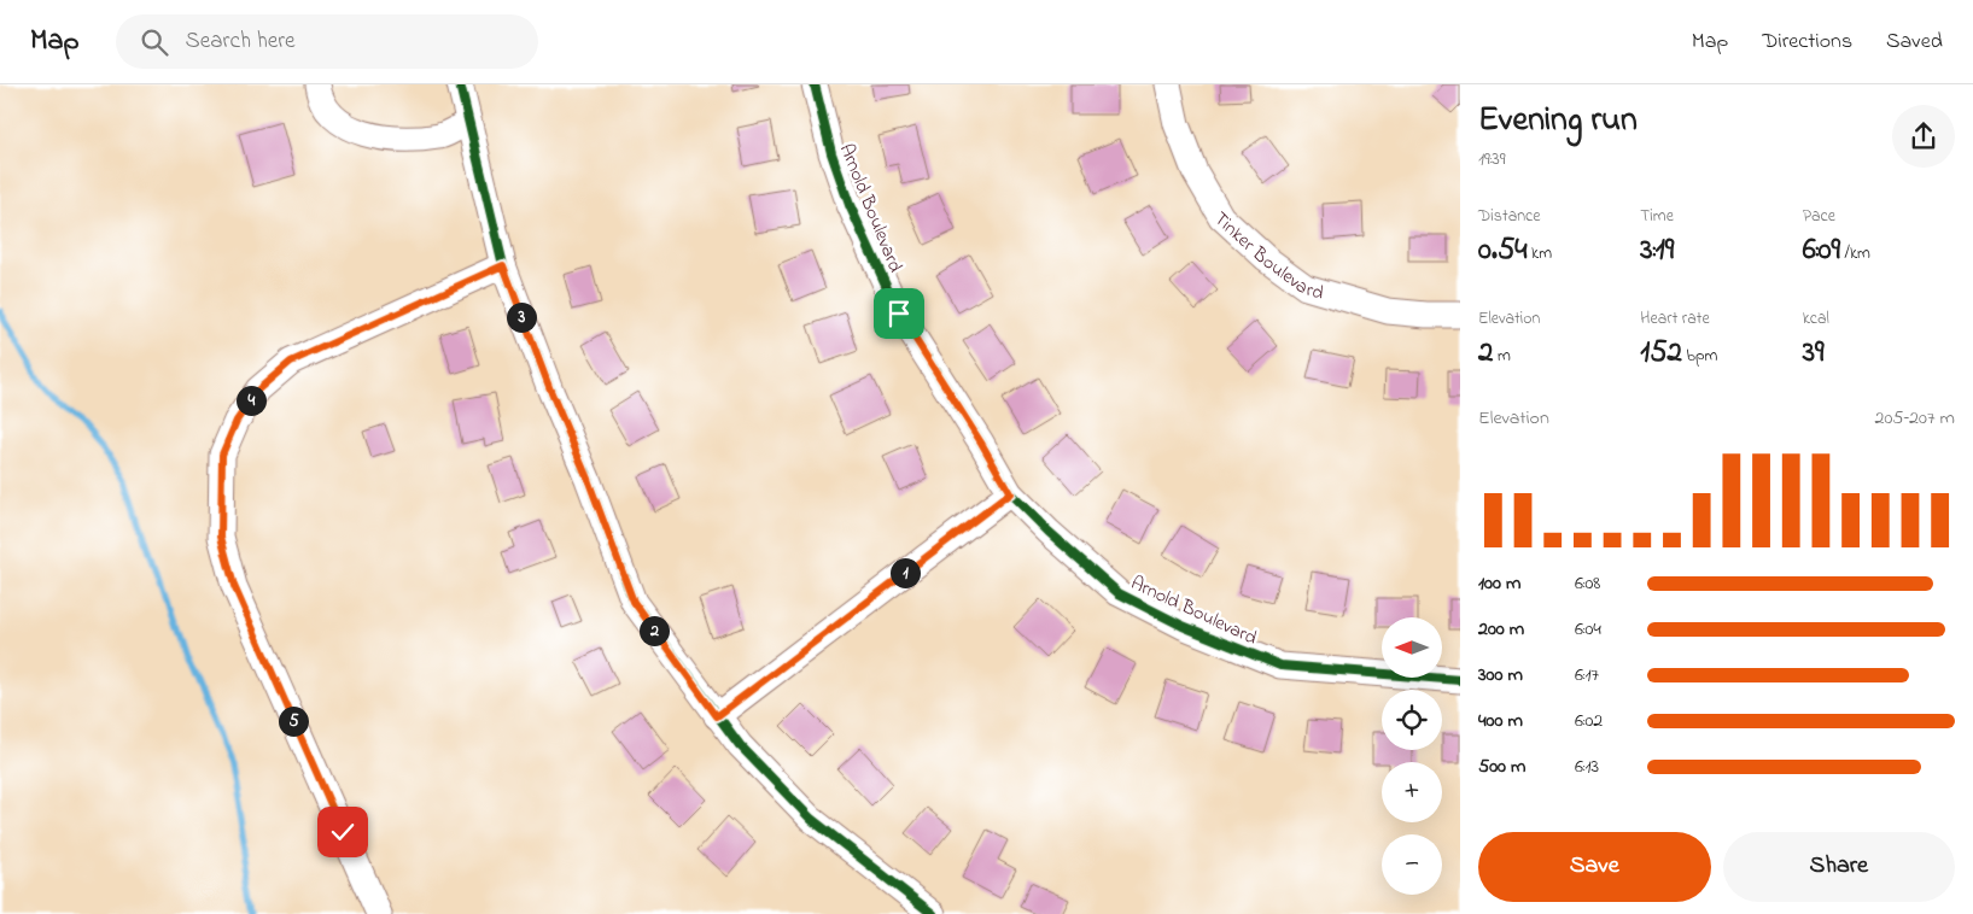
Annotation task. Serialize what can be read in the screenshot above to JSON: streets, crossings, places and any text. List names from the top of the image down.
{
  "streets": {
    "street": ["Arnold Boulevard", "Tinker Boulevard"]
  },
  "north": "left",
  "page": {
    "header": "Map",
    "search": "Search here",
    "nav": ["Map", "Directions", "Saved"],
    "heading": ["Evening run", "19:39"],
    "stats": [
      ["Distance", "0.54 km"],
      ["Time", "3:19"],
      ["Pace", "6:09 /km"],
      ["Elevation", "2 m"],
      ["Heart rate", "152 bpm"],
      ["kcal", "39"]
    ],
    "pins": [
      "3",
      "4",
      "1",
      "2",
      "5"
    ],
    "chart": ["Elevation", "205–207 m"],
    "list": [
      {
        "name": "100 m",
        "note": "6:08"
      },
      {
        "name": "200 m",
        "note": "6:04"
      },
      {
        "name": "300 m",
        "note": "6:17"
      },
      {
        "name": "400 m",
        "note": "6:02"
      },
      {
        "name": "500 m",
        "note": "6:13"
      }
    ],
    "map_buttons": ["+", "−"],
    "buttons": ["Save", "Share"]
  }
}
